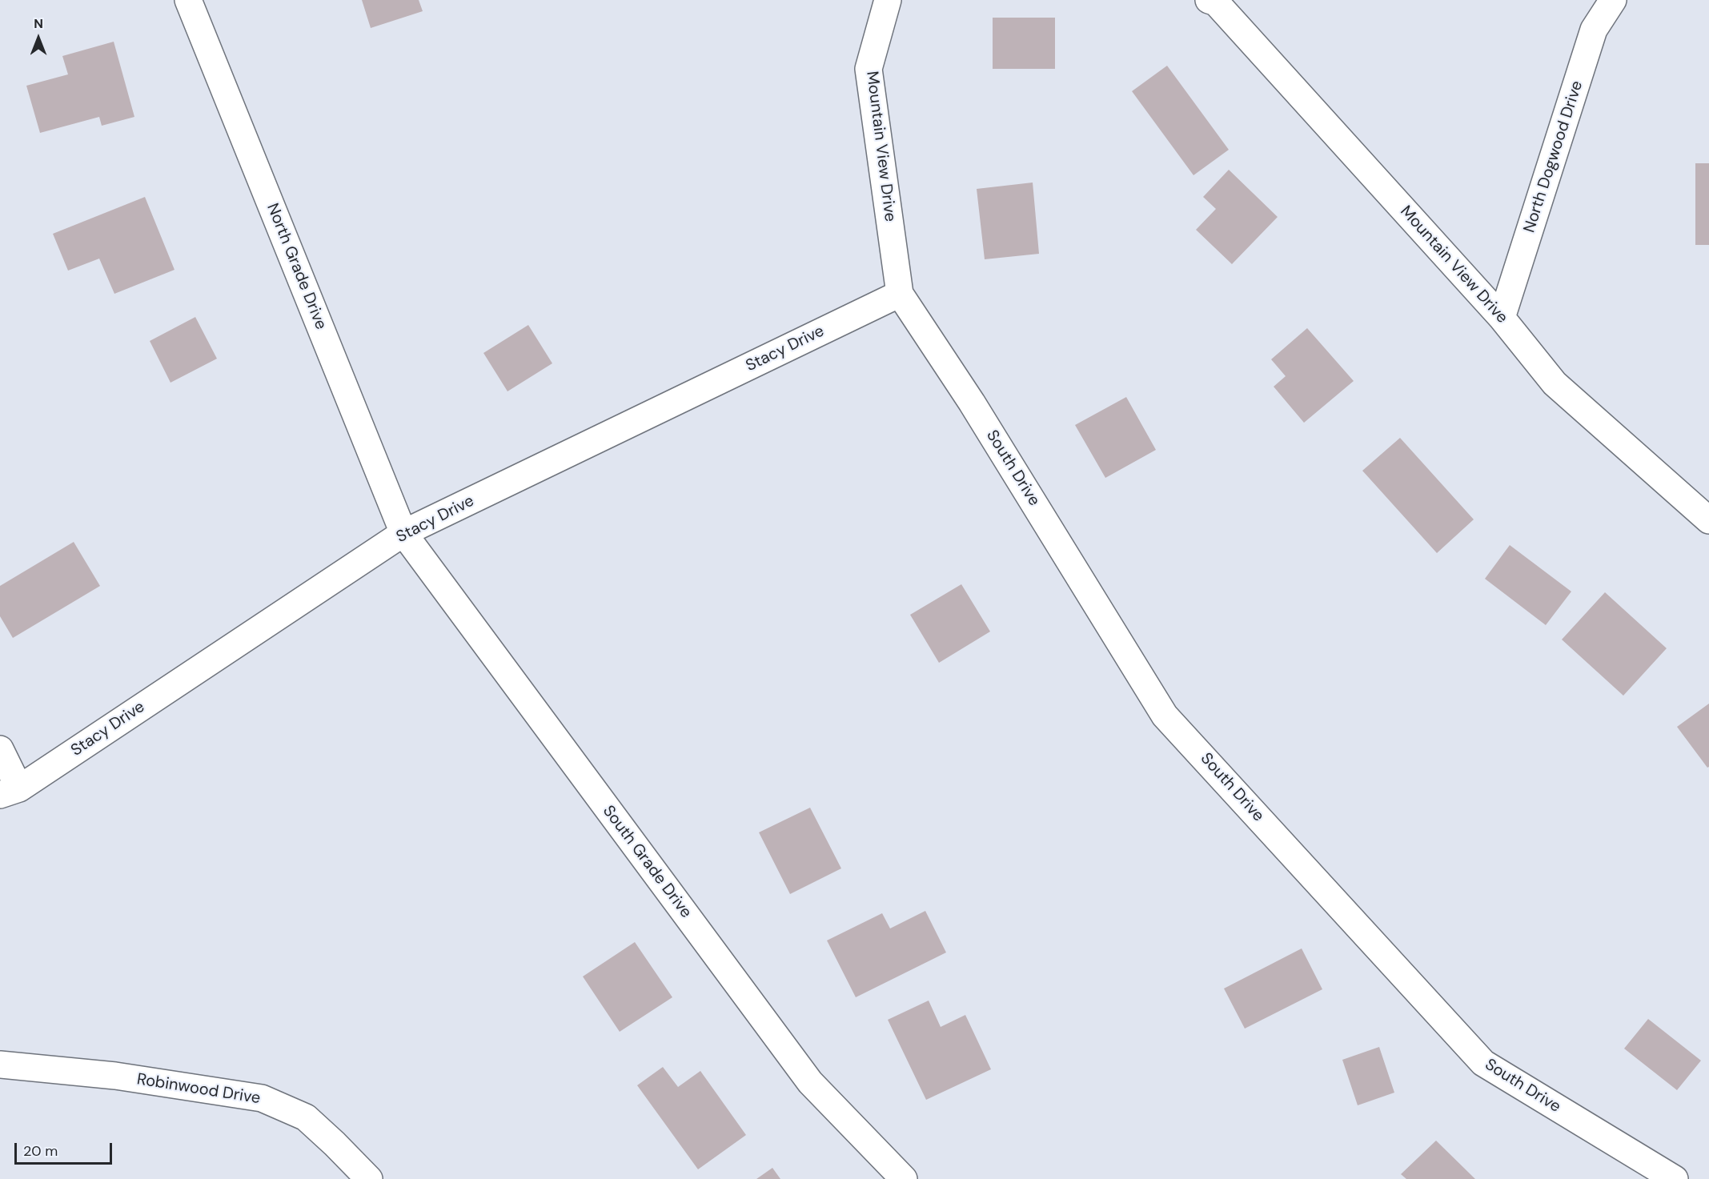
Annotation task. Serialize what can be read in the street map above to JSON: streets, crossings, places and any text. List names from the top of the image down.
{
  "streets": {
    "street": [
      "Mountain View Drive",
      "North Dogwood Drive",
      "North Grade Drive",
      "Stacy Drive",
      "South Drive",
      "South Grade Drive",
      "Robinwood Drive"
    ]
  },
  "crossings": [
    ["Mountain View Drive", "North Dogwood Drive"],
    ["Mountain View Drive", "Stacy Drive"],
    ["Mountain View Drive", "South Drive"],
    ["North Grade Drive", "Stacy Drive"],
    ["North Grade Drive", "South Grade Drive"],
    ["Stacy Drive", "South Drive"],
    ["Stacy Drive", "South Grade Drive"]
  ],
  "scale_bar": "20 m",
  "north": "top"
}
